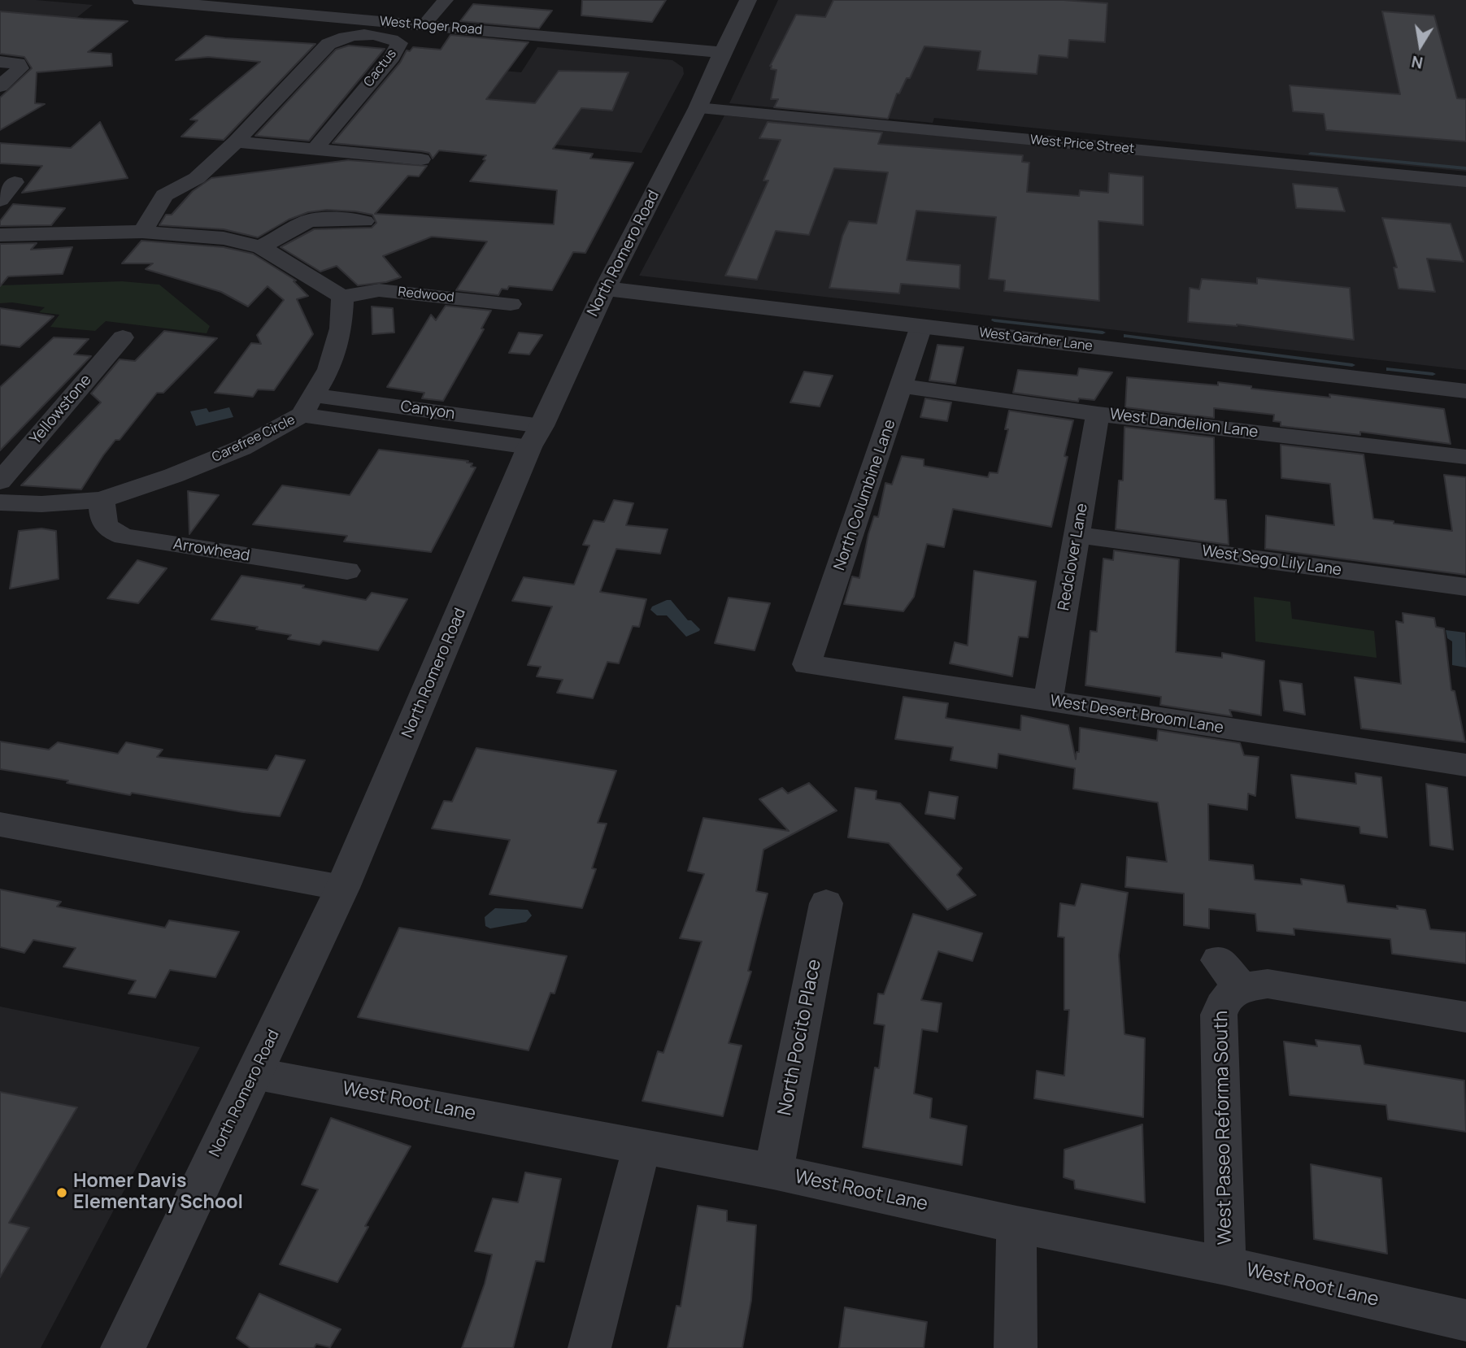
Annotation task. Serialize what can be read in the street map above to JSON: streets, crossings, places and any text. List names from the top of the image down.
{
  "streets": {
    "street": [
      "West Roger Road",
      "Cactus",
      "West Price Street",
      "North Romero Road",
      "Redwood",
      "West Gardner Lane",
      "Yellowstone",
      "Canyon",
      "West Dandelion Lane",
      "Carefree Circle",
      "North Columbine Lane",
      "Arrowhead",
      "Redclover Lane",
      "West Sego Lily Lane",
      "West Desert Broom Lane",
      "North Pocito Place",
      "West Root Lane",
      "West Paseo Reforma South"
    ]
  },
  "crossings": [
    ["West Roger Road", "North Romero Road"],
    ["West Price Street", "North Romero Road"],
    ["North Romero Road", "West Gardner Lane"],
    ["North Romero Road", "Canyon"],
    ["North Romero Road", "West Root Lane"],
    ["West Gardner Lane", "North Columbine Lane"],
    ["Canyon", "Carefree Circle"],
    ["West Dandelion Lane", "North Columbine Lane"],
    ["West Dandelion Lane", "Redclover Lane"],
    ["Carefree Circle", "Arrowhead"],
    ["North Columbine Lane", "West Desert Broom Lane"],
    ["Redclover Lane", "West Sego Lily Lane"],
    ["Redclover Lane", "West Desert Broom Lane"],
    ["North Pocito Place", "West Root Lane"],
    ["West Root Lane", "West Paseo Reforma South"]
  ],
  "places": ["Homer Davis Elementary School"],
  "north": "bottom"
}
